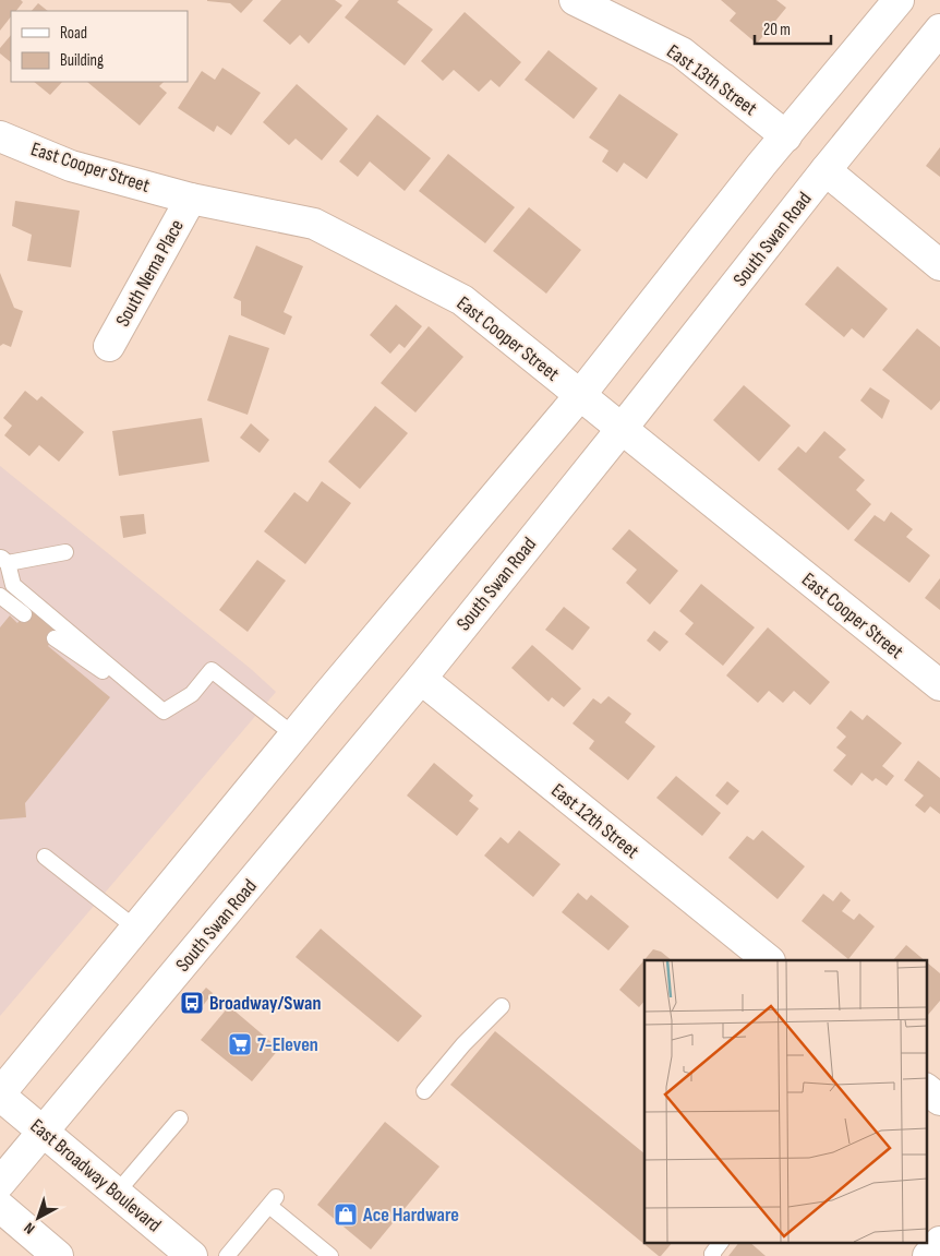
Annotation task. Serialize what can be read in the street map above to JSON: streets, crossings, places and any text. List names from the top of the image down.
{
  "streets": {
    "main road": [
      "East 13th Street",
      "East Cooper Street",
      "South Swan Road",
      "South Nema Place",
      "East 12th Street",
      "East Broadway Boulevard"
    ]
  },
  "crossings": [
    ["East Cooper Street", "South Swan Road"],
    ["East Cooper Street", "South Nema Place"],
    ["South Swan Road", "East 12th Street"],
    ["South Swan Road", "East Broadway Boulevard"]
  ],
  "places": {
    "bus stop": ["Broadway/Swan"],
    "supermarket": ["7-Eleven"],
    "shop": ["Ace Hardware"]
  },
  "legend": ["Road", "Building"],
  "scale_bar": "20 m",
  "north": "bottom left"
}
